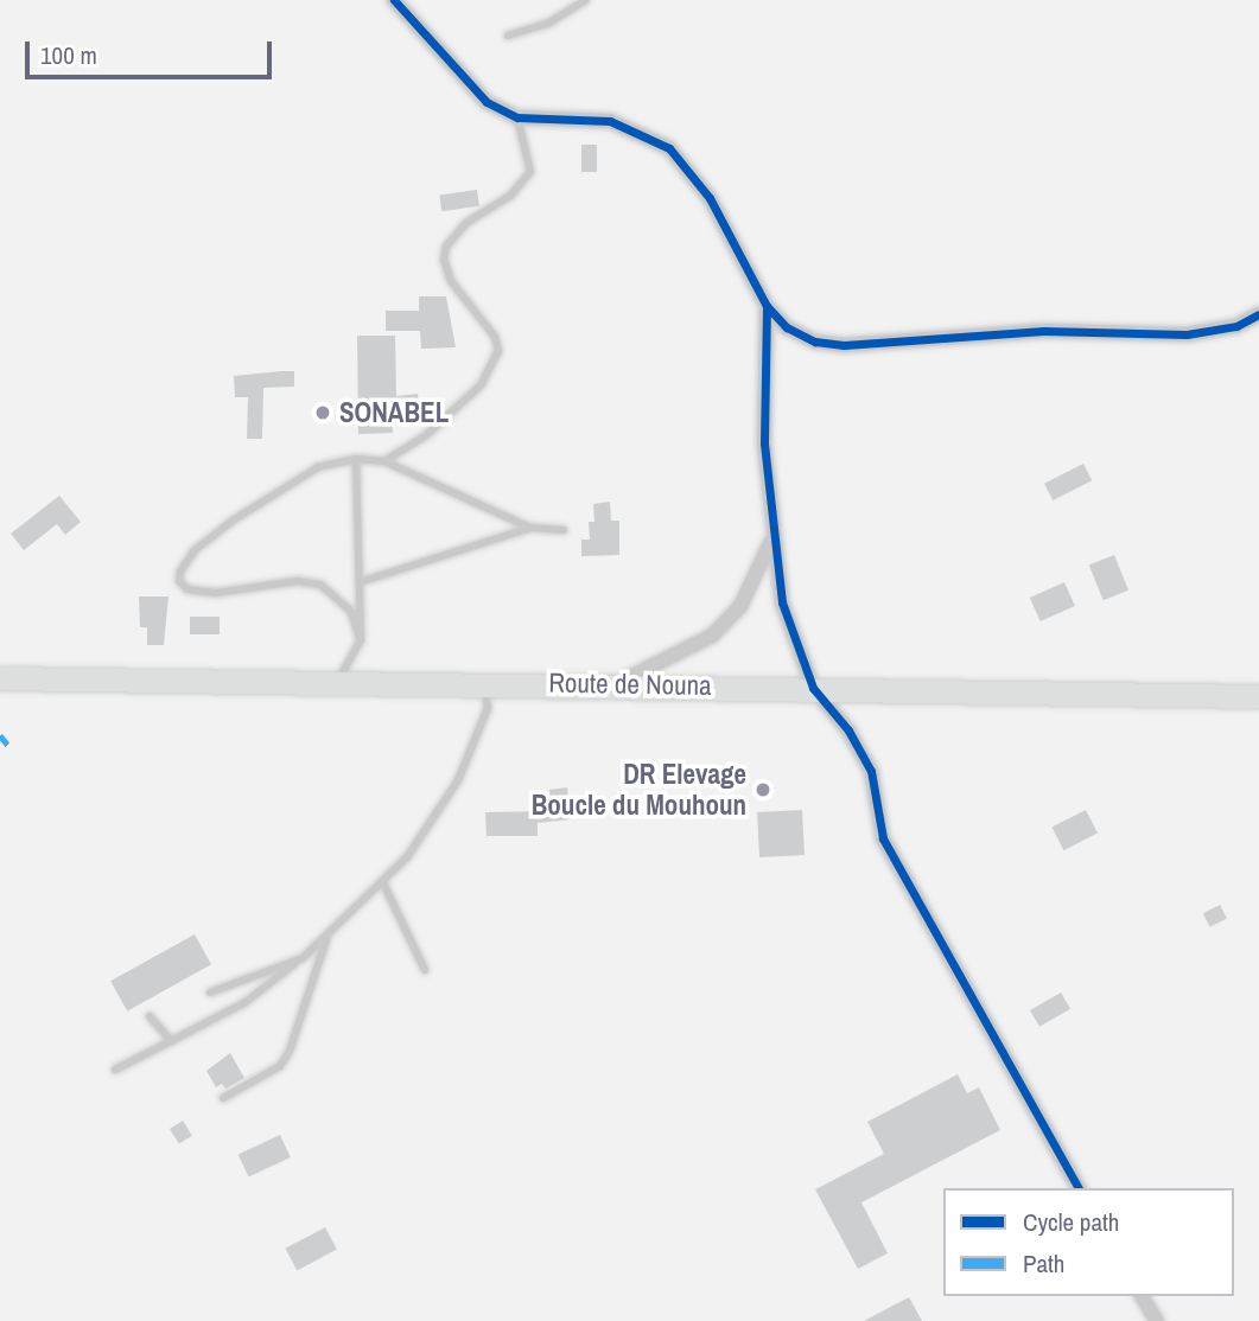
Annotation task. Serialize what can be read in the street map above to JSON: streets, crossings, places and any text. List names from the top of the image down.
{
  "streets": {
    "main road": ["Route de Nouna"]
  },
  "places": ["SONABEL", "DR Elevage Boucle du Mouhoun"],
  "legend": ["Cycle path", "Path"],
  "scale_bar": "100 m"
}
